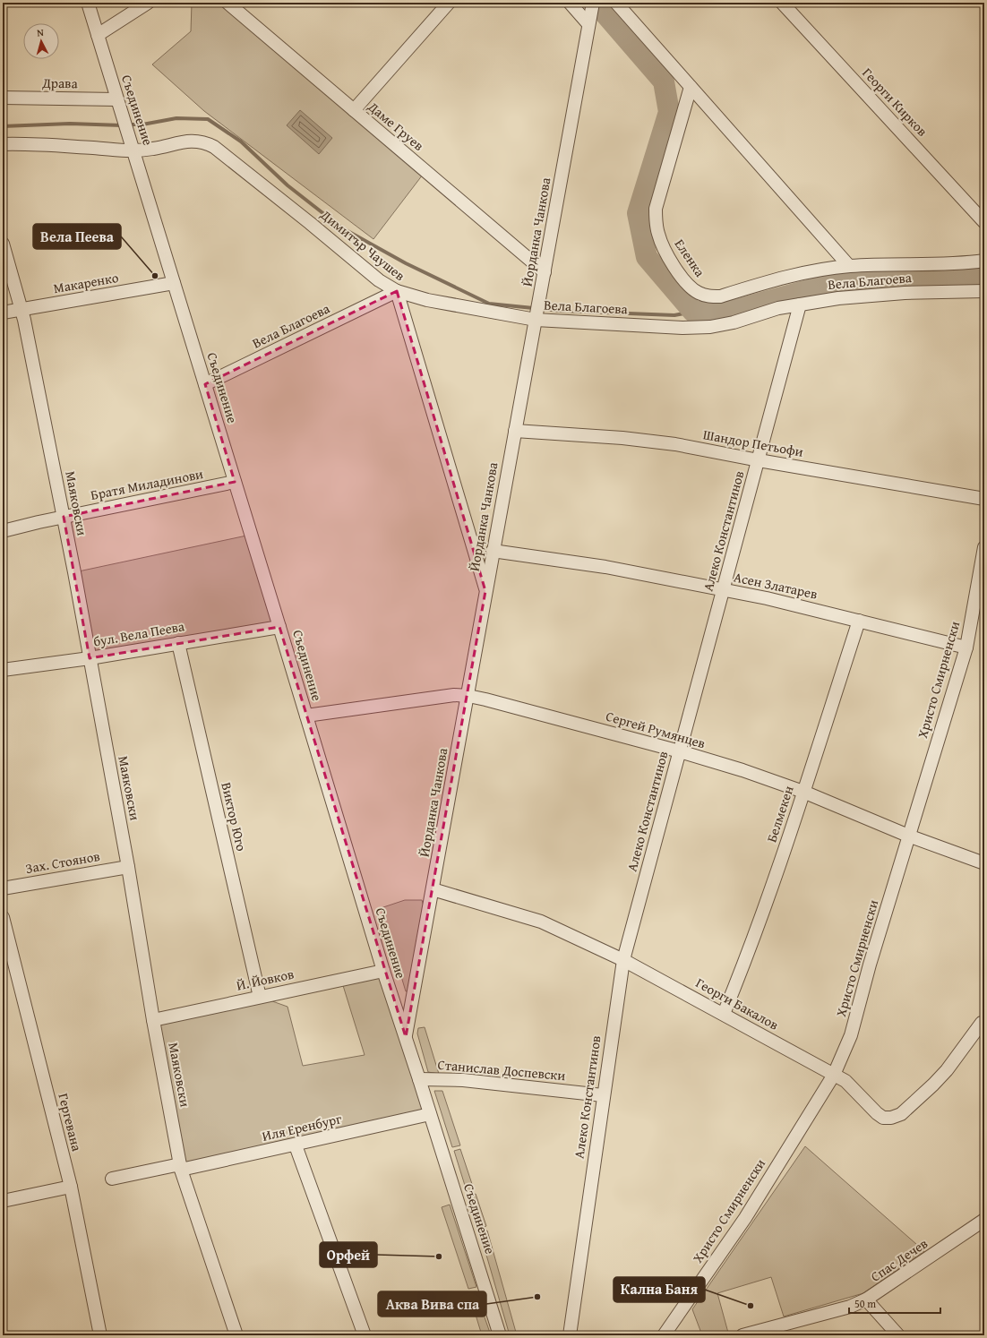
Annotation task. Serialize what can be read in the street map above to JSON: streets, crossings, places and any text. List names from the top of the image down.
{
  "streets": {
    "street": [
      "Драва",
      "Георги Кирков",
      "Съединение",
      "Даме Груев",
      "Йорданка Чанкова",
      "Димитър Чаушев",
      "Еленка",
      "Вела Благоева",
      "Макаренко",
      "Шандор Петьофи",
      "Братя Миладинови",
      "Маяковски",
      "Алеко Константинов",
      "Асен Златарев",
      "бул. Вела Пеева",
      "Христо Смирненски",
      "Сергей Румянцев",
      "Белмекен",
      "Виктор Юго",
      "Зах. Стоянов",
      "Й. Йовков",
      "Георги Бакалов",
      "Станислав Доспевски",
      "Гергевана",
      "Иля Еренбург",
      "Спас Дечев"
    ]
  },
  "crossings": [
    ["Драва", "Съединение"],
    ["Съединение", "Йорданка Чанкова"],
    ["Съединение", "Димитър Чаушев"],
    ["Съединение", "Вела Благоева"],
    ["Съединение", "Макаренко"],
    ["Съединение", "Братя Миладинови"],
    ["Съединение", "бул. Вела Пеева"],
    ["Съединение", "Сергей Румянцев"],
    ["Съединение", "Й. Йовков"],
    ["Съединение", "Станислав Доспевски"],
    ["Съединение", "Иля Еренбург"],
    ["Даме Груев", "Йорданка Чанкова"],
    ["Йорданка Чанкова", "Димитър Чаушев"],
    ["Йорданка Чанкова", "Вела Благоева"],
    ["Йорданка Чанкова", "Шандор Петьофи"],
    ["Йорданка Чанкова", "Асен Златарев"],
    ["Йорданка Чанкова", "Сергей Румянцев"],
    ["Йорданка Чанкова", "Георги Бакалов"],
    ["Димитър Чаушев", "Вела Благоева"],
    ["Вела Благоева", "Алеко Константинов"],
    ["Макаренко", "Маяковски"],
    ["Шандор Петьофи", "Алеко Константинов"],
    ["Братя Миладинови", "Маяковски"],
    ["Маяковски", "бул. Вела Пеева"],
    ["Маяковски", "Зах. Стоянов"],
    ["Маяковски", "Й. Йовков"],
    ["Маяковски", "Иля Еренбург"],
    ["Алеко Константинов", "Асен Златарев"],
    ["Алеко Константинов", "Сергей Румянцев"],
    ["Алеко Константинов", "Георги Бакалов"],
    ["Алеко Константинов", "Станислав Доспевски"],
    ["Асен Златарев", "Христо Смирненски"],
    ["Асен Златарев", "Белмекен"],
    ["бул. Вела Пеева", "Виктор Юго"],
    ["Христо Смирненски", "Сергей Румянцев"],
    ["Христо Смирненски", "Георги Бакалов"],
    ["Сергей Румянцев", "Белмекен"],
    ["Белмекен", "Георги Бакалов"],
    ["Виктор Юго", "Й. Йовков"]
  ],
  "places": [
    "Вела Пеева",
    "Орфей",
    "Аква Вива спа",
    "Кална Баня"
  ],
  "scale_bar": "50 m",
  "north": "top"
}
